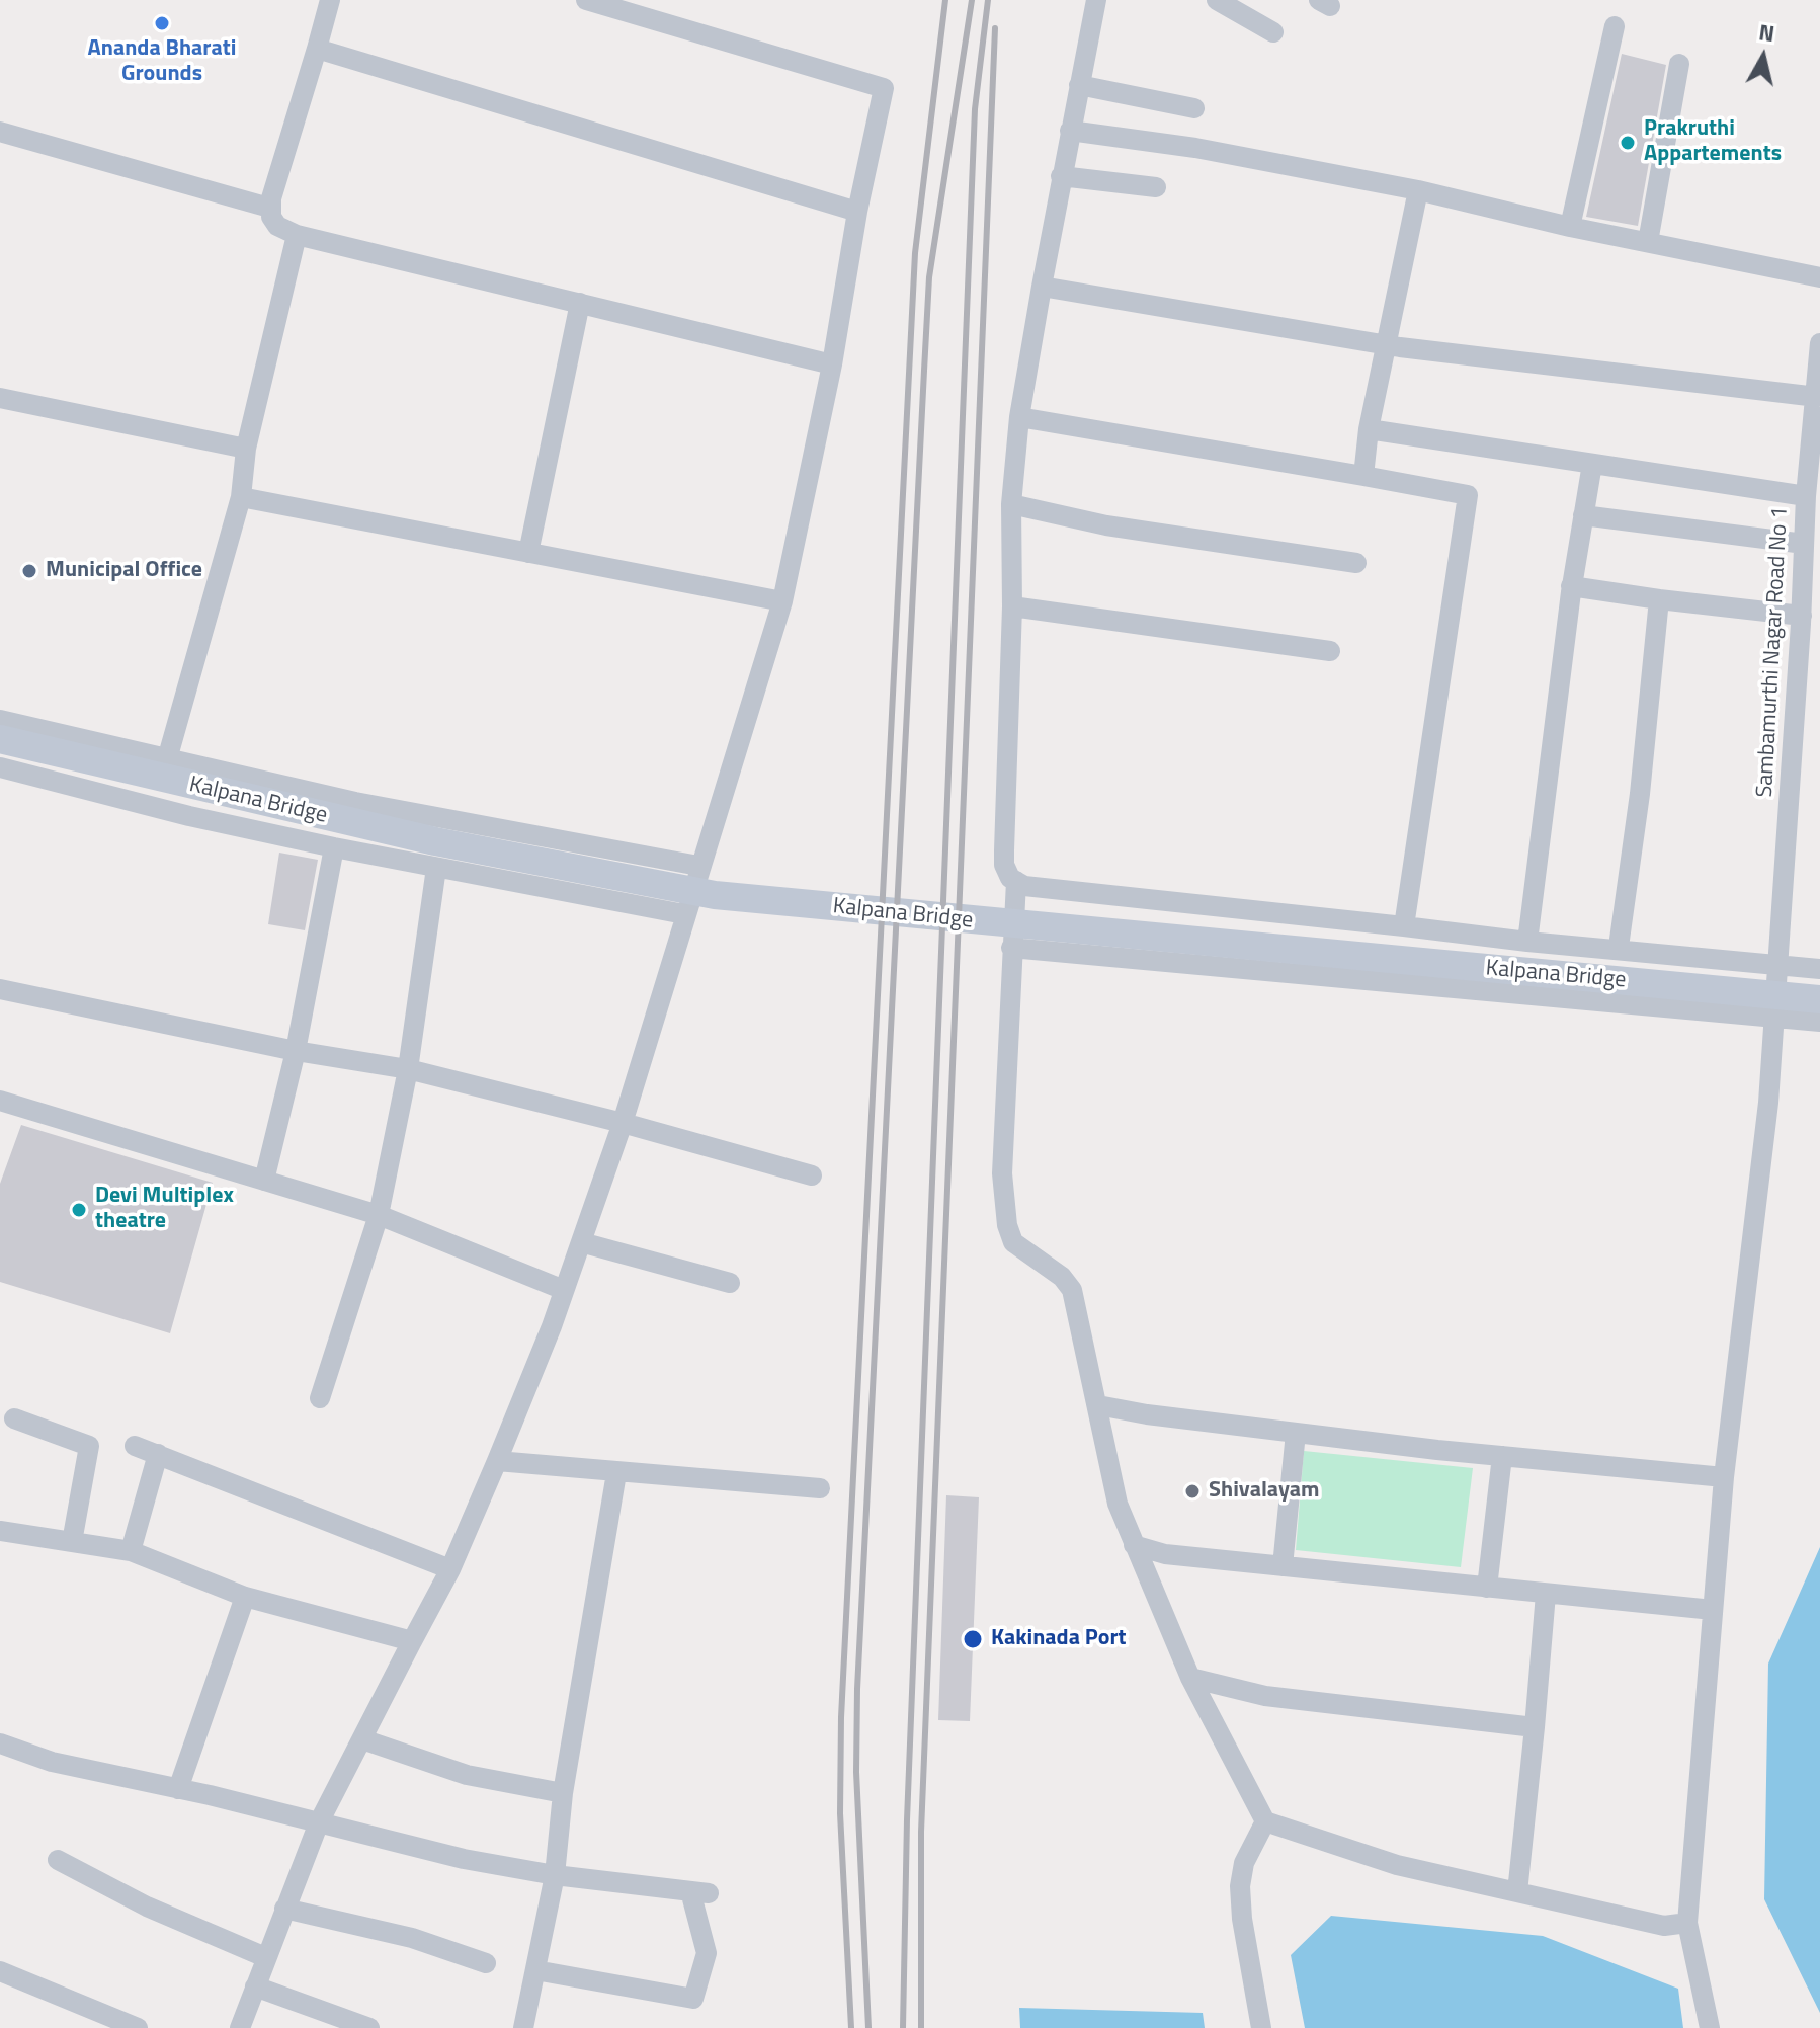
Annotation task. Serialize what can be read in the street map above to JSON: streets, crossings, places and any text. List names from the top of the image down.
{
  "streets": {
    "main road": ["Kalpana Bridge"],
    "street": ["Sambamurthi Nagar Road No 1"]
  },
  "crossings": [
    ["Sambamurthi Nagar Road No 1", "Kalpana Bridge"]
  ],
  "places": [
    "Ananda Bharati Grounds",
    "Prakruthi Appartements",
    "Municipal Office",
    "Devi Multiplex theatre",
    "Shivalayam",
    "Kakinada Port"
  ],
  "north": "top"
}
